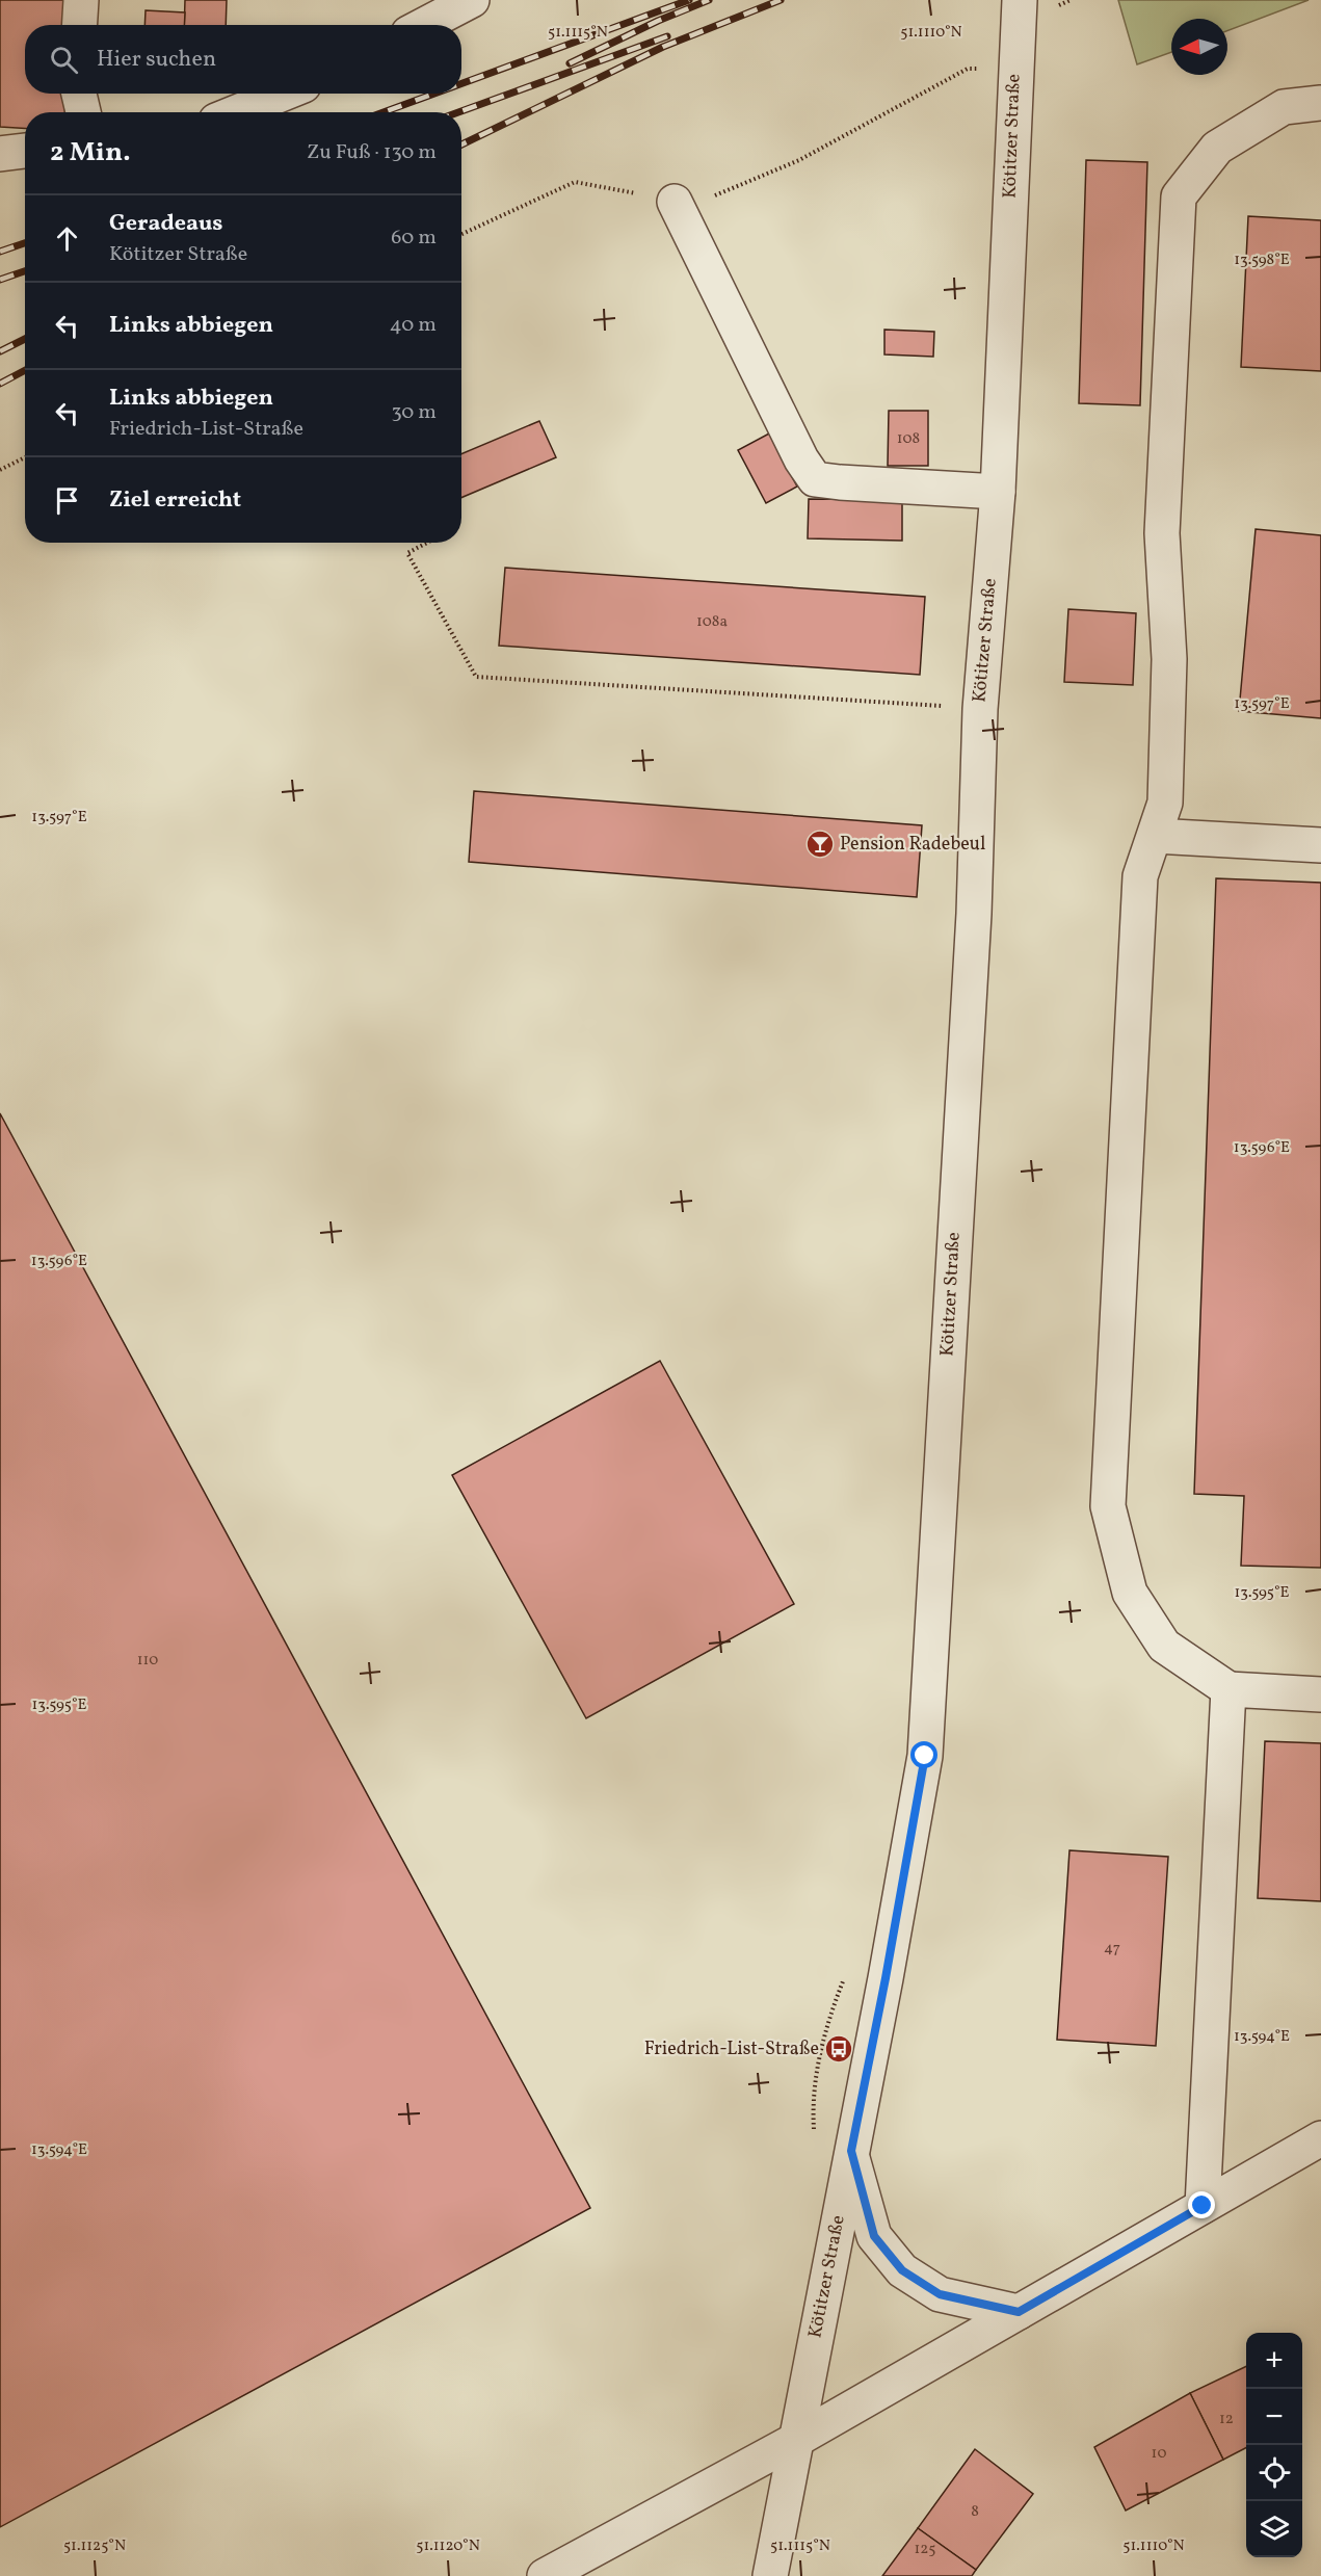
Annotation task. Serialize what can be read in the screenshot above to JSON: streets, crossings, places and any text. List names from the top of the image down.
{
  "streets": {
    "street": ["Kötitzer Straße"]
  },
  "places": {
    "bar": ["Pension Radebeul"],
    "bus stop": ["Friedrich-List-Straße"]
  },
  "house_numbers": [
    "108",
    "108a",
    "110",
    "47",
    "12",
    "10",
    "8",
    "125"
  ],
  "north": "left",
  "page": {
    "search": "Hier suchen",
    "heading": ["2 Min.", "Zu Fuß · 130 m"],
    "list": [
      ["Geradeaus", "Kötitzer Straße", "60 m"],
      ["Links abbiegen", "40 m"],
      ["Links abbiegen", "Friedrich-List-Straße", "30 m"],
      "Ziel erreicht"
    ],
    "map_buttons": ["+", "−"]
  },
  "coordinates": [
    "51.1115°N",
    "51.1110°N",
    "13.598°E",
    "13.597°E",
    "13.596°E",
    "13.595°E",
    "13.594°E",
    "51.1125°N",
    "51.1120°N"
  ]
}
